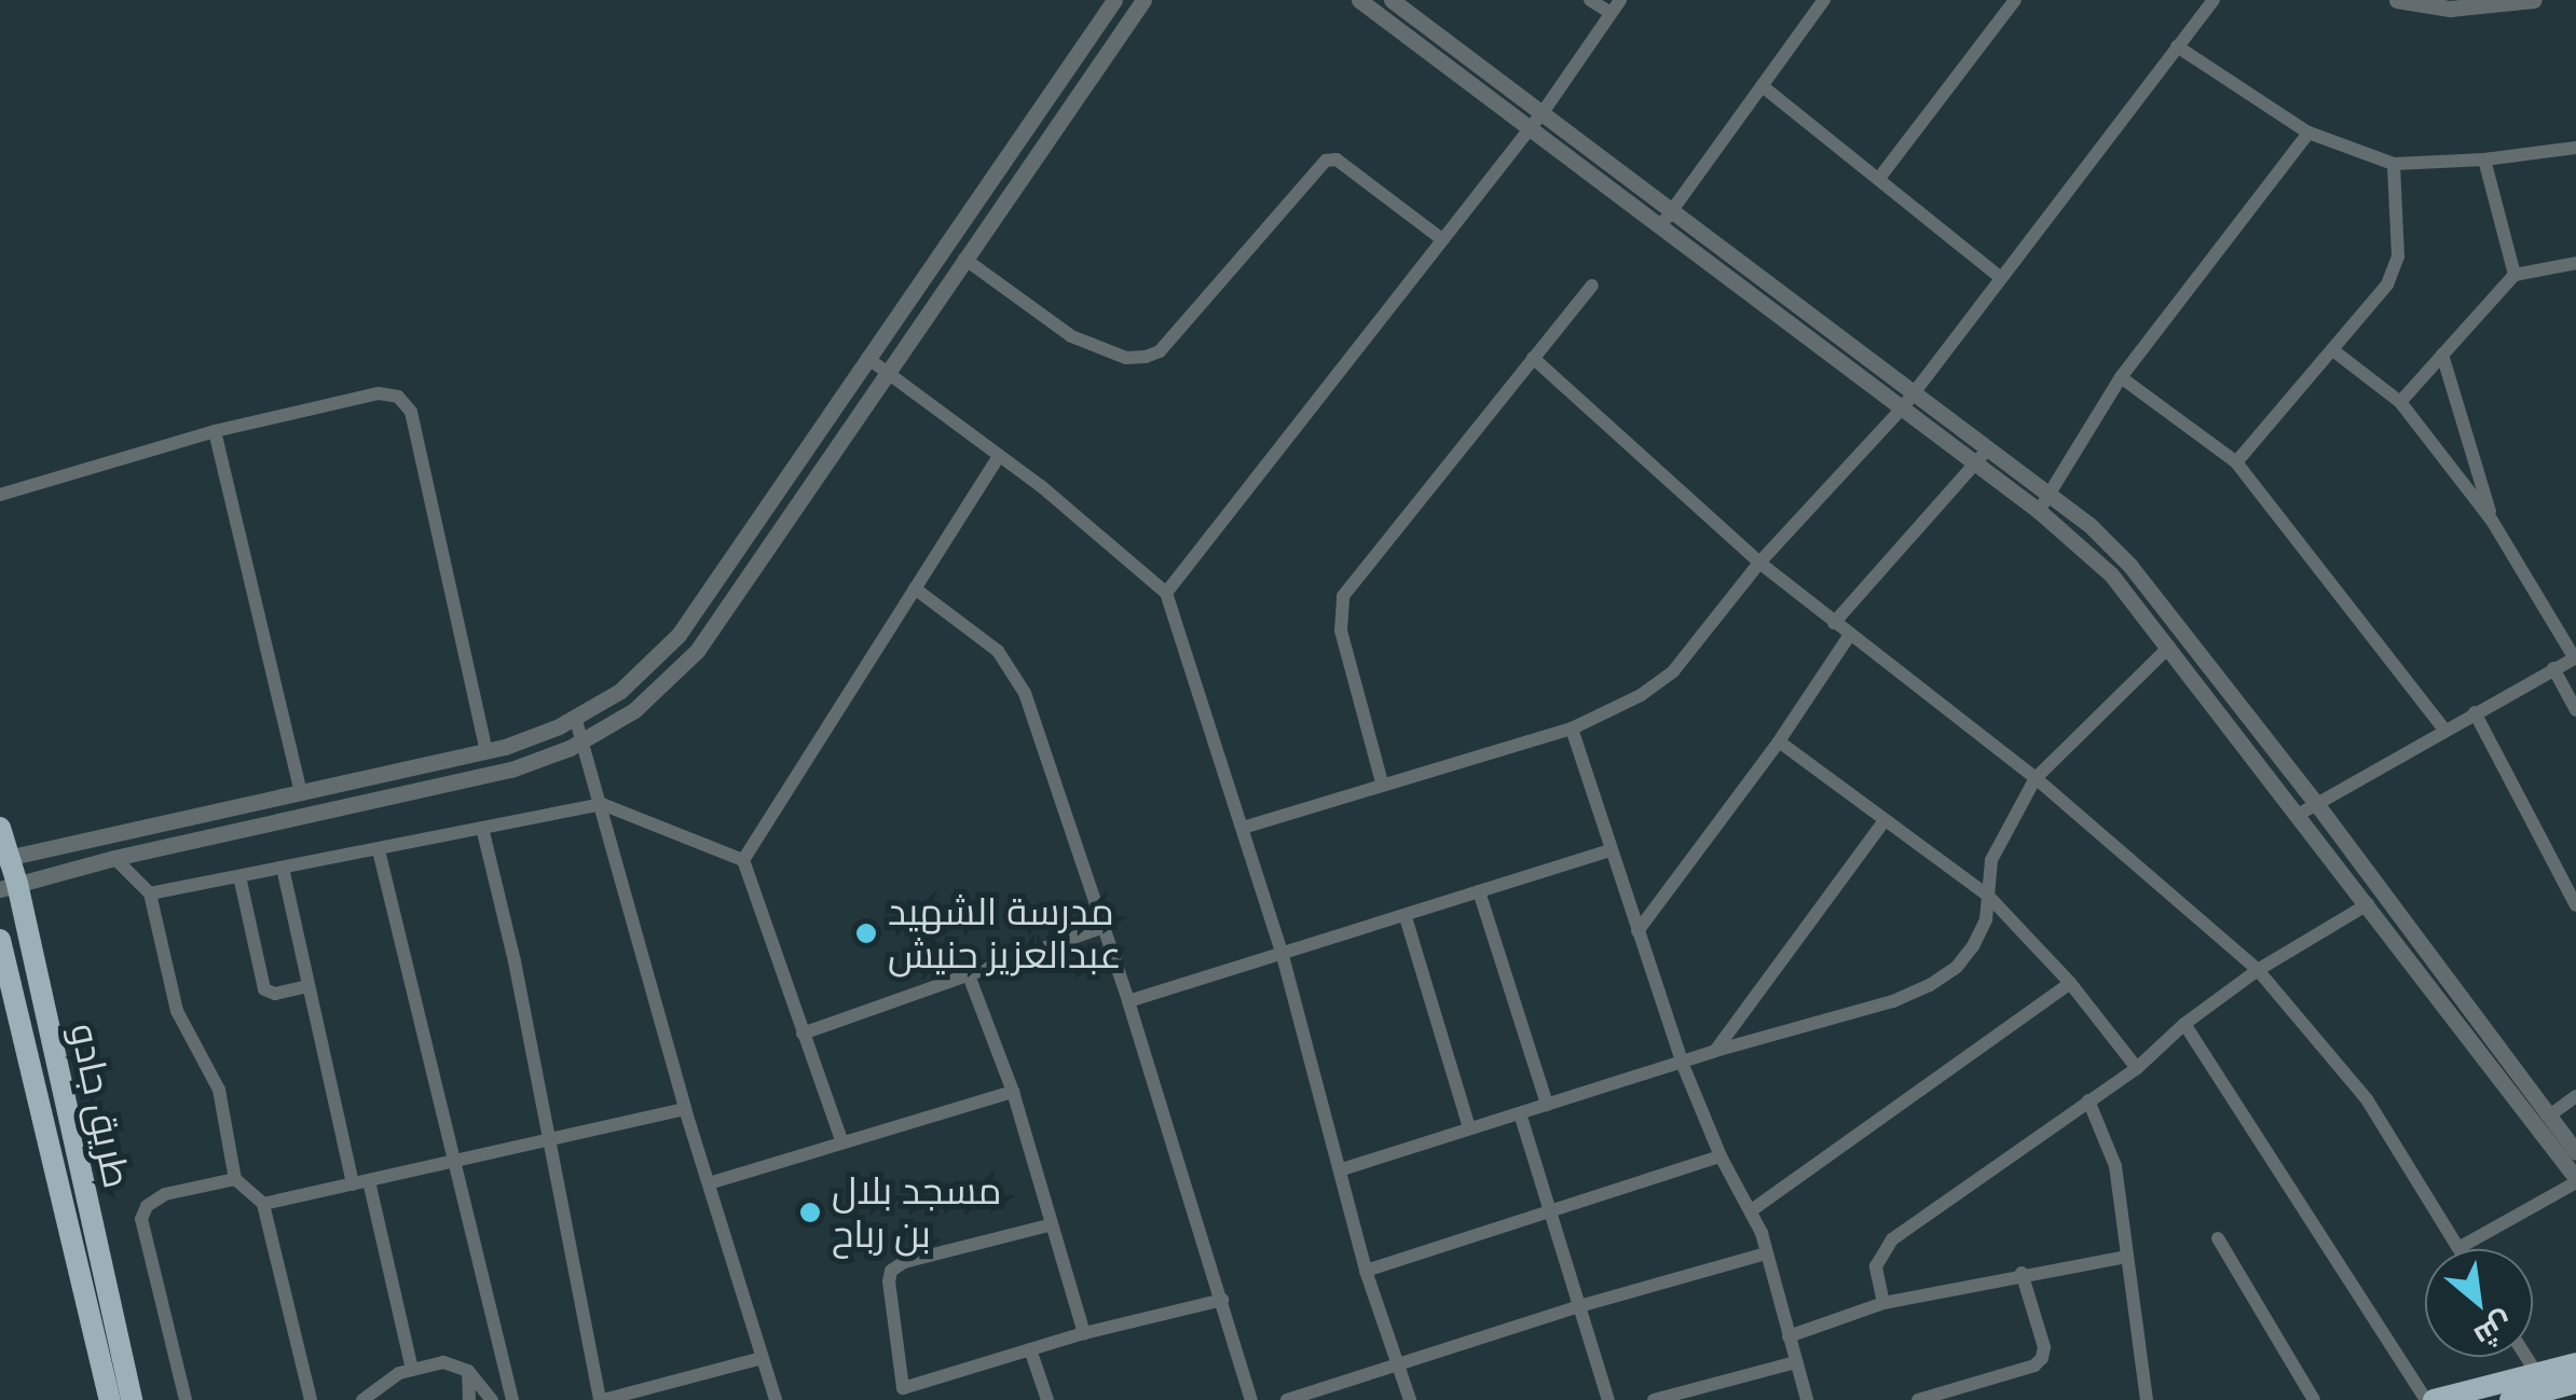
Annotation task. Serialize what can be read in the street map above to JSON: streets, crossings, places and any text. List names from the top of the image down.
{
  "streets": {
    "highway": ["طريق جادو"]
  },
  "places": ["مدرسة الشهيد عبدالعزيز حنيش", "مسجد بلال بن رباح"],
  "north": "bottom right"
}
